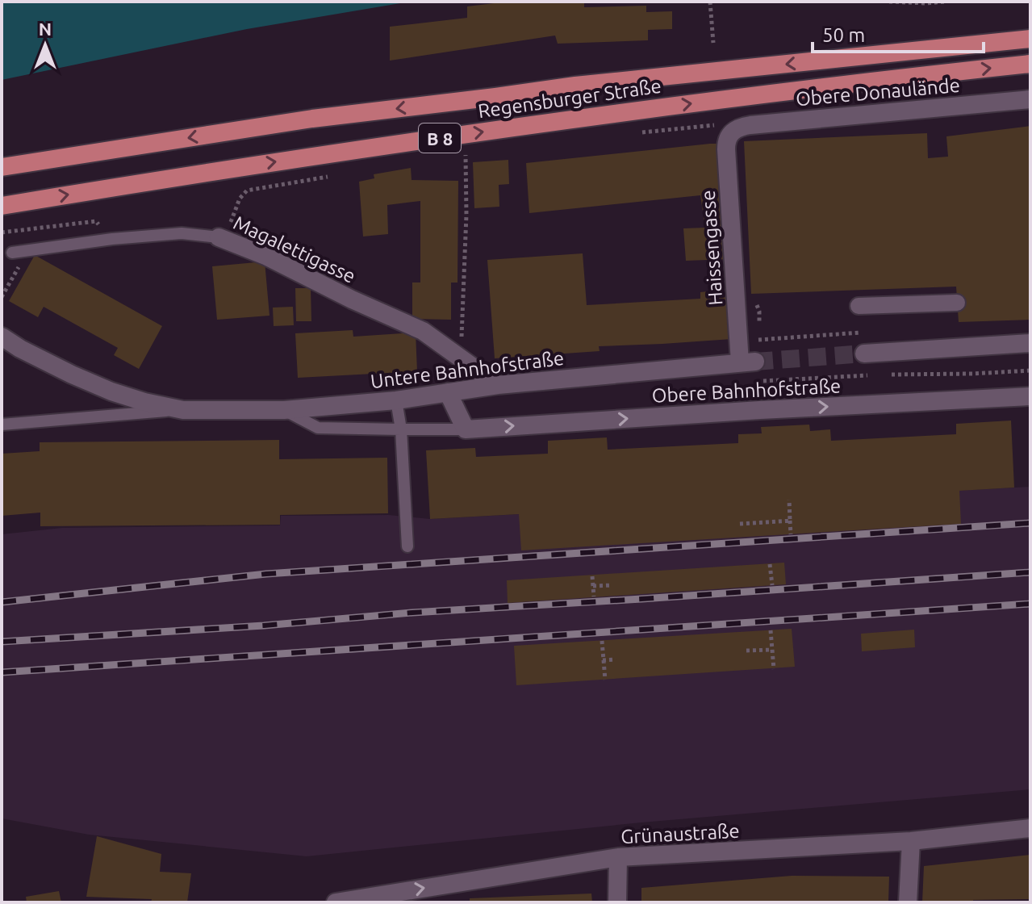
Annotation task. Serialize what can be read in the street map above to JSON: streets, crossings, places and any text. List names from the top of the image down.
{
  "streets": {
    "main road": ["Regensburger Straße", "B 8"],
    "street": [
      "Obere Donaulände",
      "Haissengasse",
      "Magalettigasse",
      "Untere Bahnhofstraße",
      "Obere Bahnhofstraße",
      "Grünaustraße"
    ]
  },
  "crossings": [
    ["Obere Donaulände", "Haissengasse"],
    ["Haissengasse", "Untere Bahnhofstraße"],
    ["Magalettigasse", "Untere Bahnhofstraße"],
    ["Untere Bahnhofstraße", "Obere Bahnhofstraße"]
  ],
  "one_way": ["Grünaustraße"],
  "scale_bar": "50 m",
  "north": "top"
}
